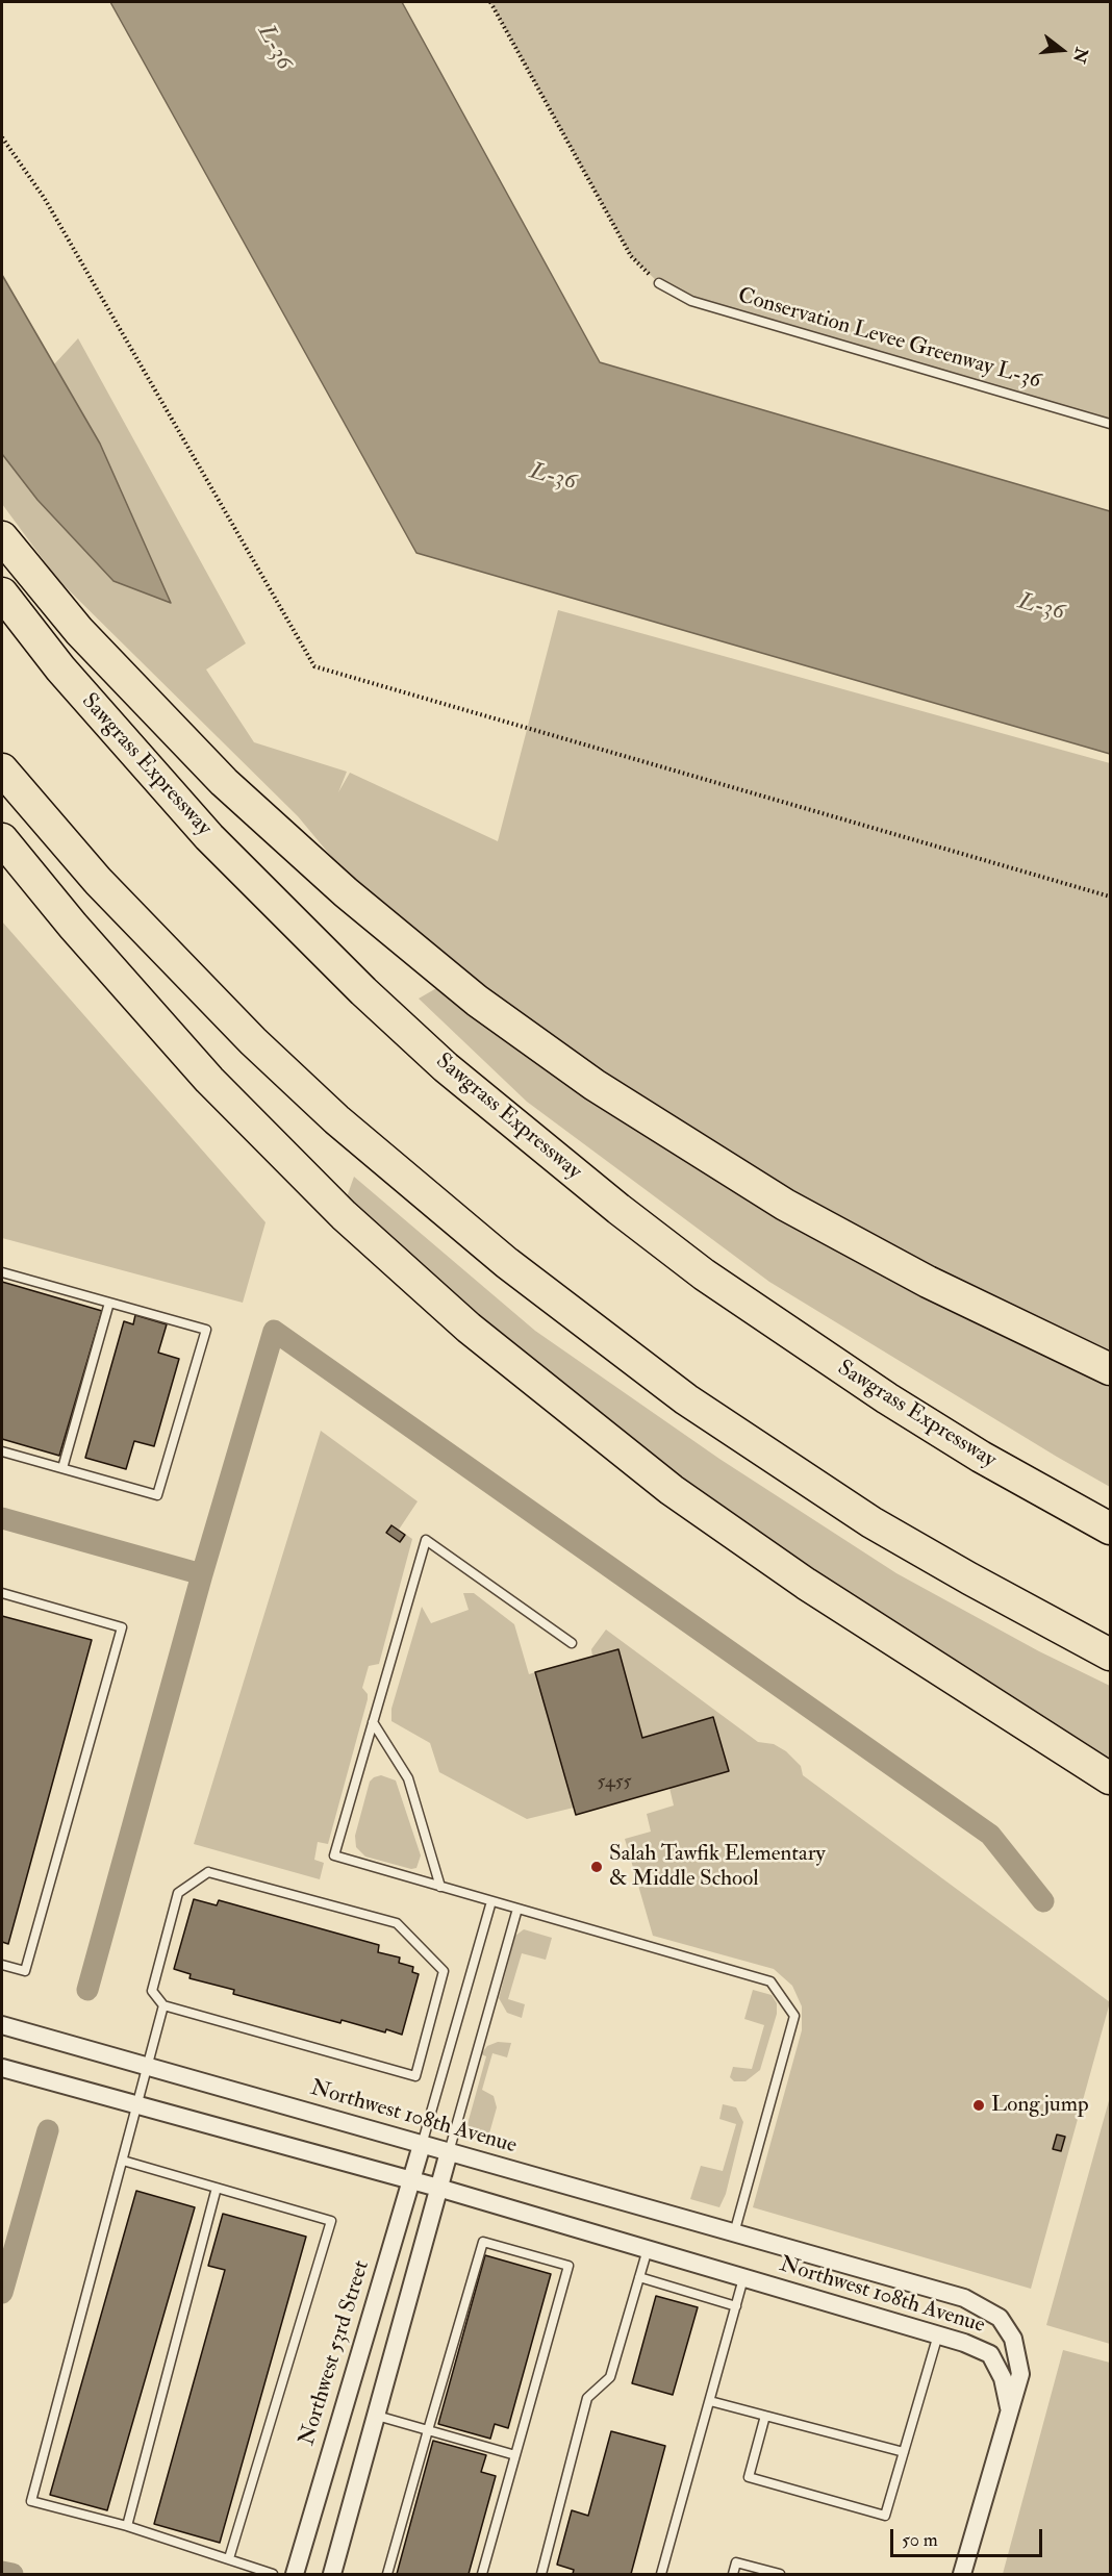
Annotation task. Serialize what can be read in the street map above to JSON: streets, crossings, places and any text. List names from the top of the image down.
{
  "streets": {
    "highway": ["Sawgrass Expressway"],
    "street": ["Northwest 108th Avenue", "Northwest 53rd Street"],
    "lane": ["Conservation Levee Greenway L-36"]
  },
  "crossings": [
    ["Northwest 108th Avenue", "Northwest 53rd Street"]
  ],
  "water": ["L-36"],
  "places": ["Salah Tawfik Elementary & Middle School", "Long jump"],
  "house_numbers": ["5455"],
  "scale_bar": "50 m",
  "north": "right"
}
